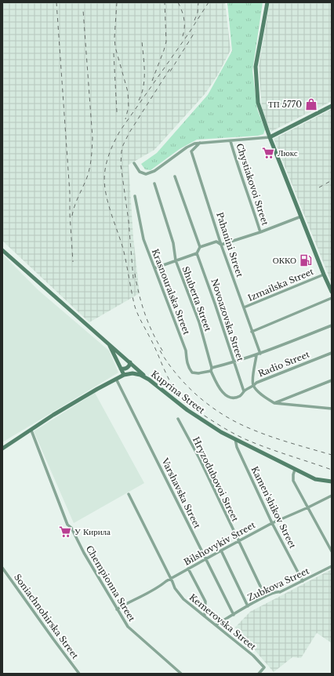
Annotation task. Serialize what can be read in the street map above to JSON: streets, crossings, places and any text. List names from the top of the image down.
{
  "streets": {
    "main road": ["Kuprina Street"],
    "street": [
      "Chystiakovoi Street",
      "Pahanini Street",
      "Izmailska Street",
      "Krasnouralska Street",
      "Shuberta Street",
      "Novoazovska Street",
      "Radio Street",
      "Hryzodubovoi Street",
      "Varshavska Street",
      "Kamen'shikov Street",
      "Bilshovykiv Street",
      "Chempionna Street",
      "Zubkova Street",
      "Soniachnohirska Street",
      "Kemerovska Street"
    ]
  },
  "crossings": [
    ["Pahanini Street", "Izmailska Street"],
    ["Krasnouralska Street", "Shuberta Street"],
    ["Shuberta Street", "Novoazovska Street"],
    ["Shuberta Street", "Radio Street"],
    ["Novoazovska Street", "Radio Street"],
    ["Kuprina Street", "Varshavska Street"],
    ["Kuprina Street", "Kamen'shikov Street"],
    ["Kuprina Street", "Chempionna Street"],
    ["Hryzodubovoi Street", "Bilshovykiv Street"],
    ["Hryzodubovoi Street", "Zubkova Street"],
    ["Varshavska Street", "Bilshovykiv Street"],
    ["Varshavska Street", "Zubkova Street"],
    ["Kamen'shikov Street", "Bilshovykiv Street"],
    ["Kamen'shikov Street", "Zubkova Street"],
    ["Bilshovykiv Street", "Chempionna Street"],
    ["Bilshovykiv Street", "Kemerovska Street"],
    ["Zubkova Street", "Kemerovska Street"]
  ],
  "places": {
    "shop": ["ТП 5770"],
    "supermarket": ["Люкс", "У Кирила"],
    "fuel station": ["ОККО"]
  }
}
